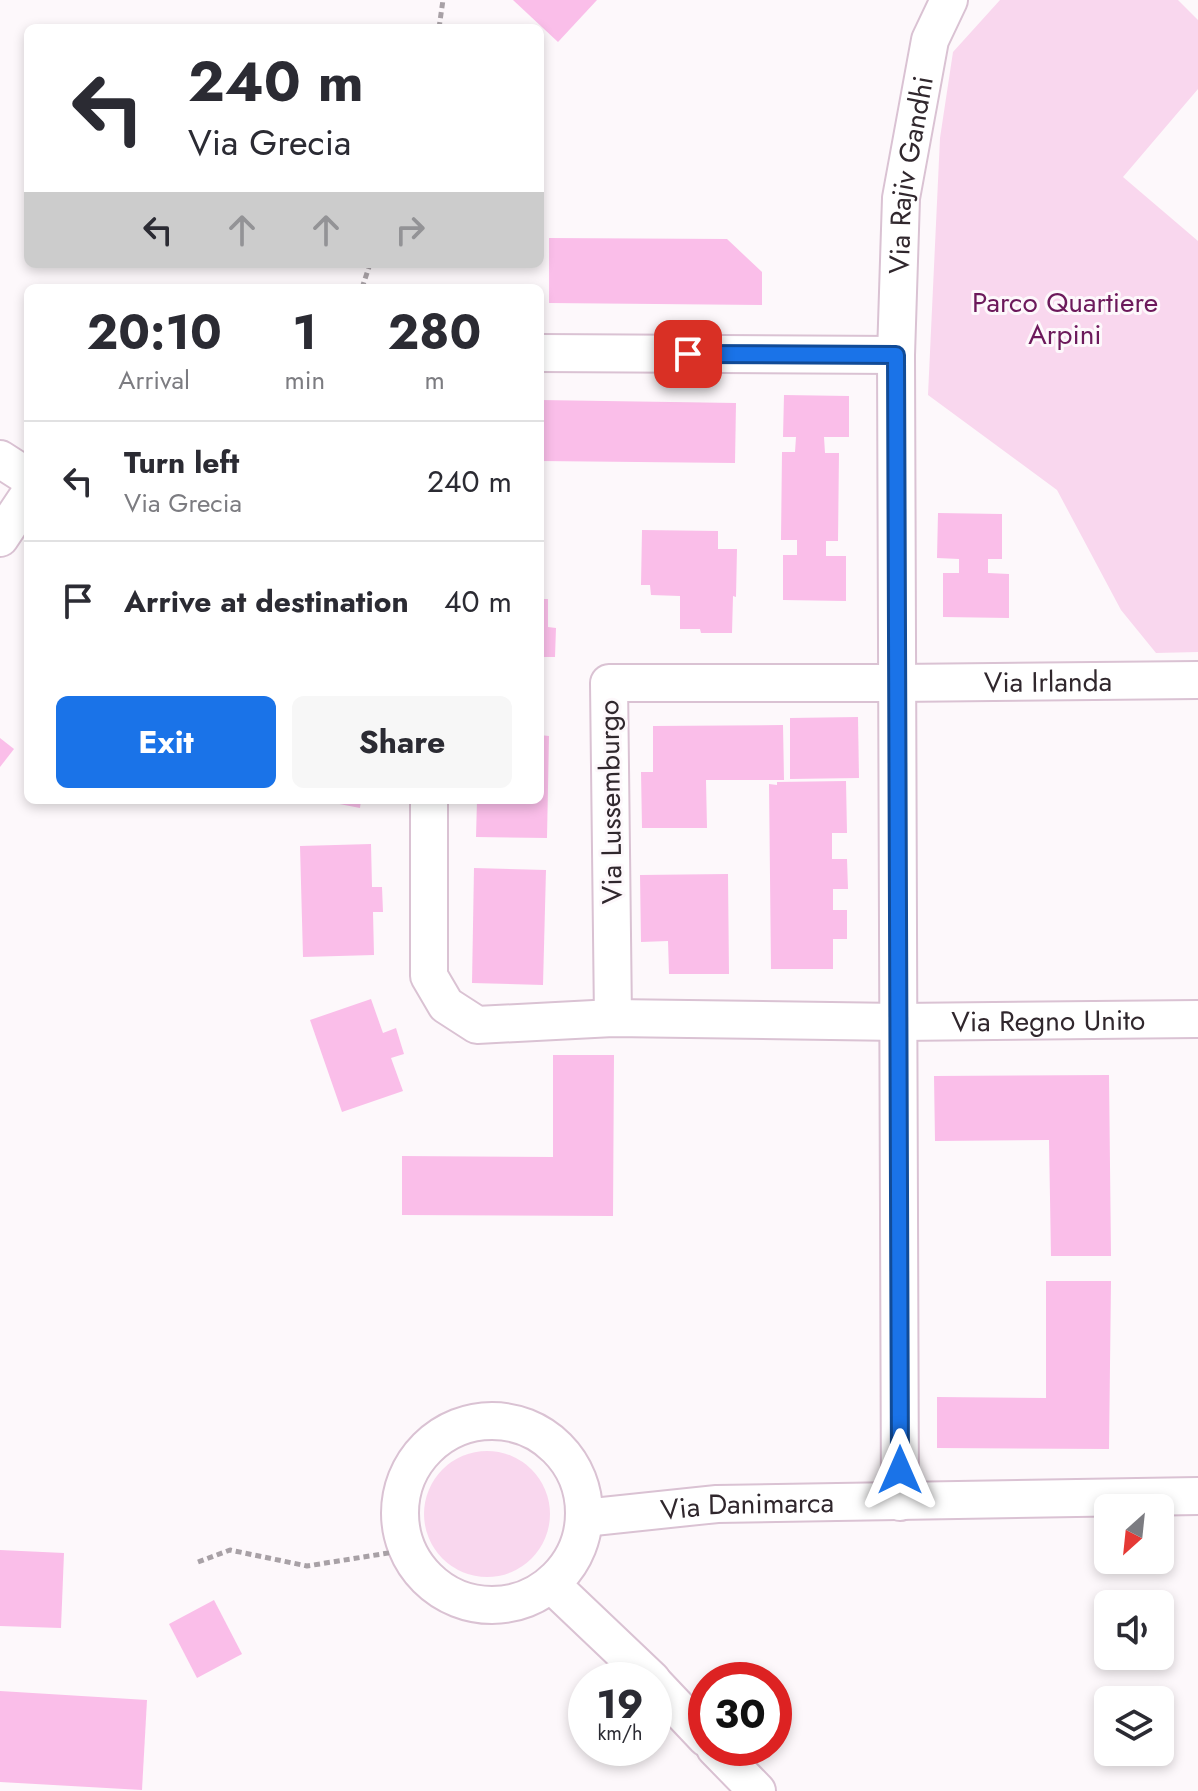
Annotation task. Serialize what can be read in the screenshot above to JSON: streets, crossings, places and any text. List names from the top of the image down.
{
  "streets": {
    "street": [
      "Via Rajiv Gandhi",
      "Via Irlanda",
      "Via Lussemburgo",
      "Via Regno Unito",
      "Via Danimarca"
    ]
  },
  "crossings": [
    ["Via Rajiv Gandhi", "Via Irlanda"],
    ["Via Rajiv Gandhi", "Via Lussemburgo"],
    ["Via Rajiv Gandhi", "Via Regno Unito"],
    ["Via Rajiv Gandhi", "Via Danimarca"],
    ["Via Irlanda", "Via Lussemburgo"]
  ],
  "parks": ["Parco Quartiere Arpini"],
  "north": "bottom left",
  "page": {
    "turn": ["240 m", "Via Grecia"],
    "eta": [
      "20:10",
      "Arrival",
      "1",
      "min",
      "280",
      "m"
    ],
    "list": [
      {
        "name": "Turn left",
        "note": "Via Grecia",
        "value": "240 m"
      },
      {
        "name": "Arrive at destination",
        "value": "40 m"
      }
    ],
    "buttons": ["Exit", "Share"],
    "speed": "19 km/h",
    "limit": "30"
  }
}
